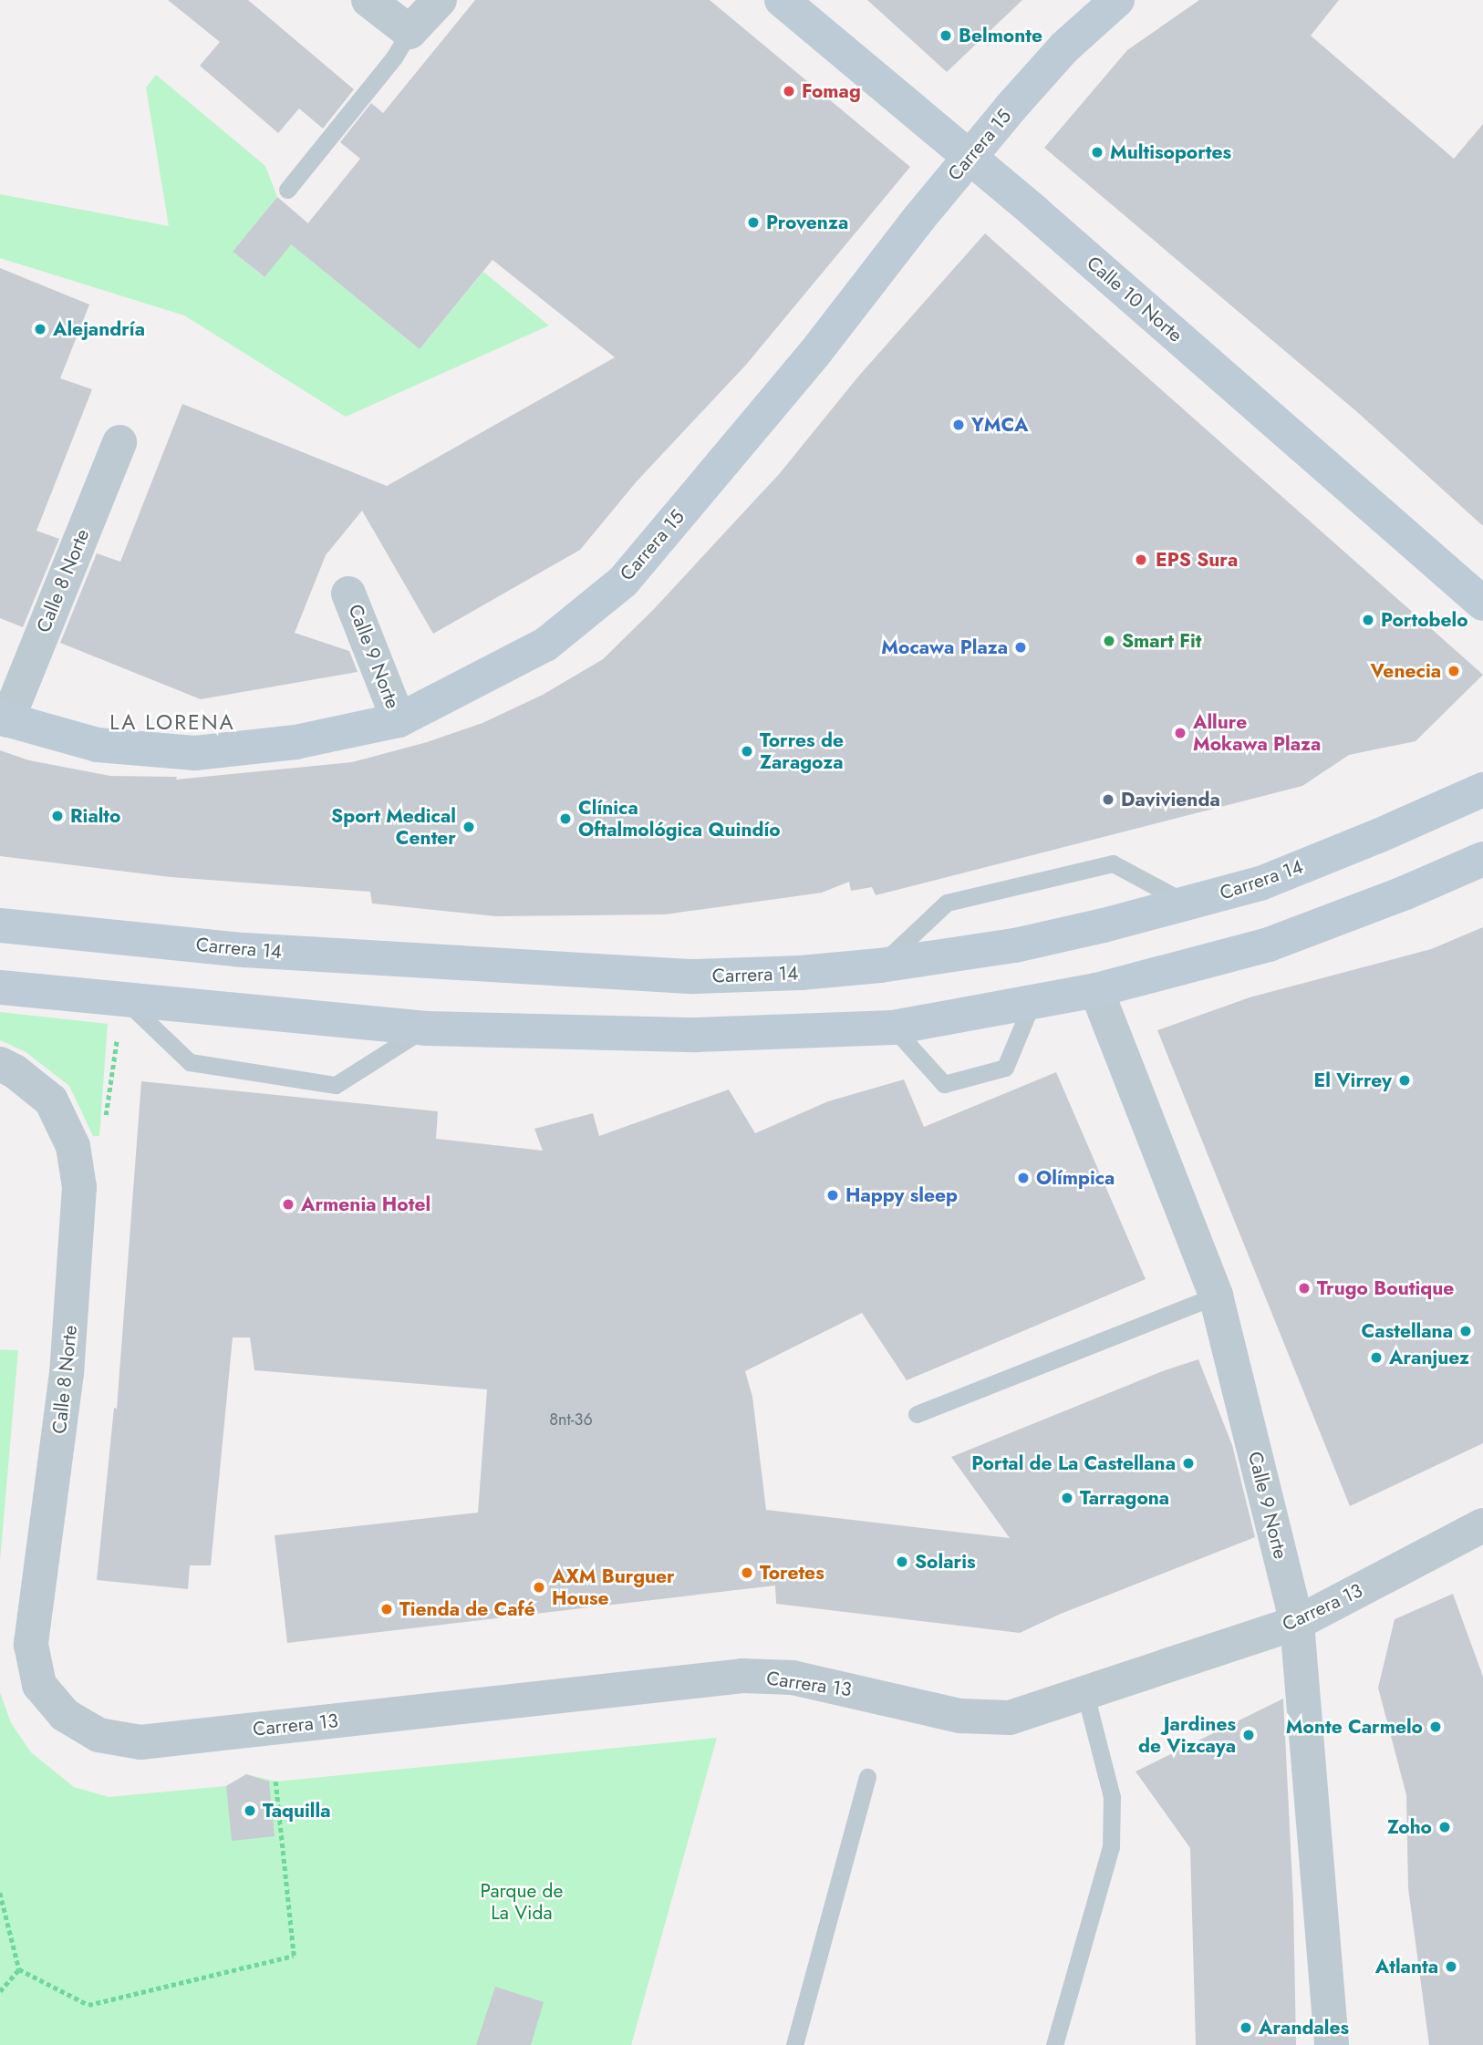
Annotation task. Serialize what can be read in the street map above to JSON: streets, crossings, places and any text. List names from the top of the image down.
{
  "streets": {
    "main road": ["Carrera 15", "Calle 10 Norte", "Carrera 14"],
    "street": ["Calle 8 Norte", "Calle 9 Norte", "Carrera 13"]
  },
  "crossings": [
    ["Carrera 15", "Calle 10 Norte"],
    ["Carrera 15", "Calle 8 Norte"],
    ["Carrera 15", "Calle 9 Norte"],
    ["Calle 8 Norte", "Carrera 13"],
    ["Calle 9 Norte", "Carrera 13"]
  ],
  "districts": ["LA LORENA"],
  "parks": ["Parque de La Vida"],
  "places": [
    "Belmonte",
    "Fomag",
    "Multisoportes",
    "Provenza",
    "Alejandría",
    "YMCA",
    "EPS Sura",
    "Portobelo",
    "Smart Fit",
    "Mocawa Plaza",
    "Venecia",
    "Allure Mokawa Plaza",
    "Torres de Zaragoza",
    "Davivienda",
    "Rialto",
    "Clínica Oftalmológica Quindío",
    "Sport Medical Center",
    "El Virrey",
    "Olímpica",
    "Happy sleep",
    "Armenia Hotel",
    "Trugo Boutique",
    "Castellana",
    "Aranjuez",
    "Portal de La Castellana",
    "Tarragona",
    "Solaris",
    "Toretes",
    "AXM Burguer House",
    "Tienda de Café",
    "Monte Carmelo",
    "Jardines de Vizcaya",
    "Taquilla",
    "Zoho",
    "Atlanta",
    "Arandales"
  ],
  "house_numbers": ["8nt-36"]
}
